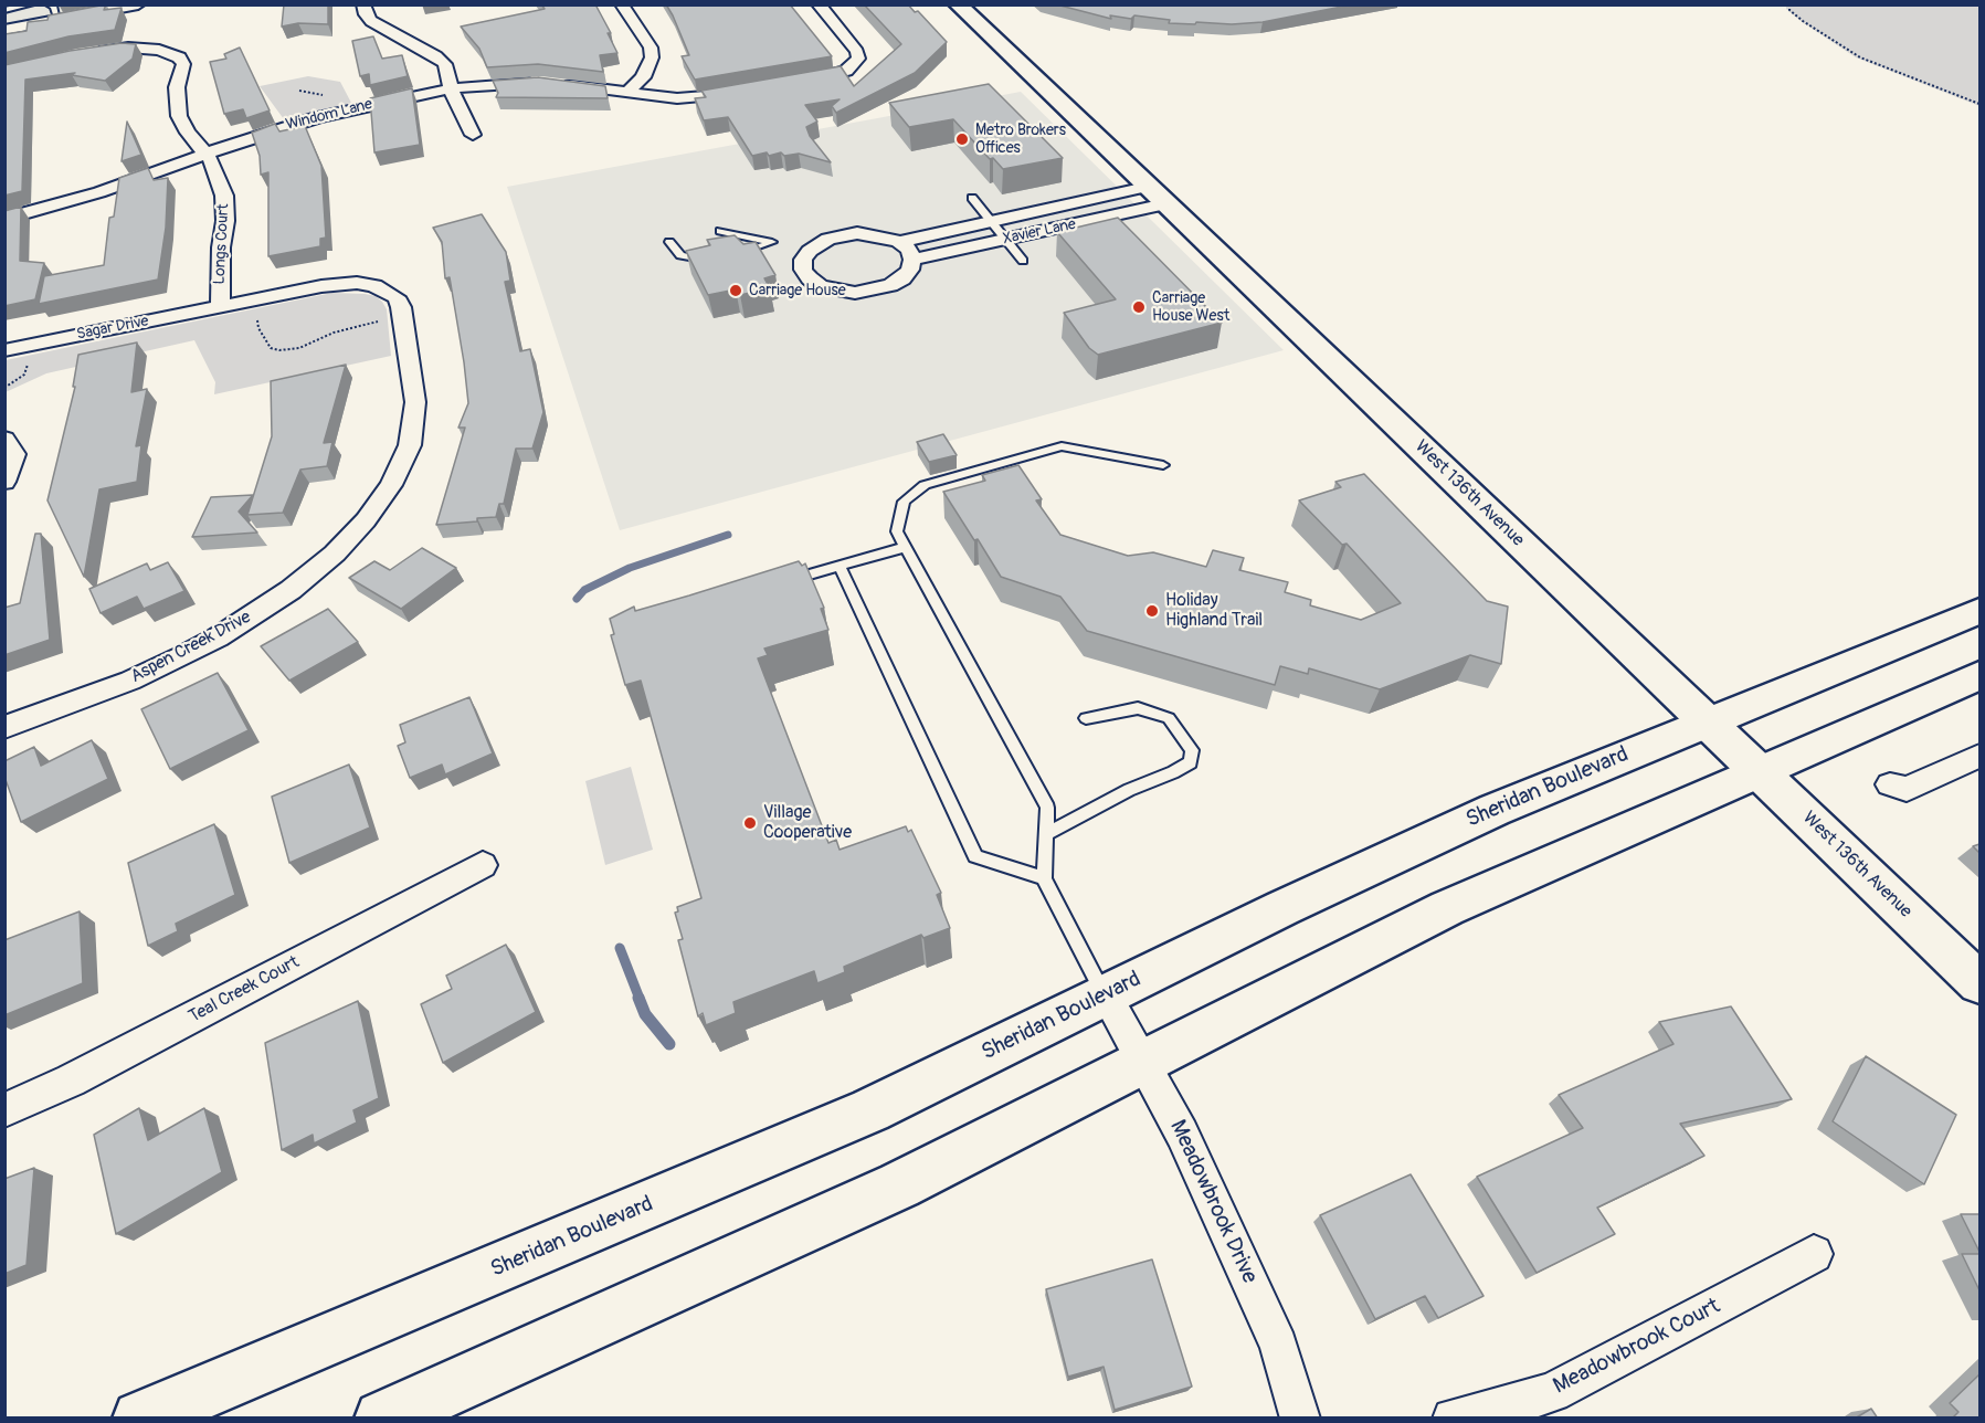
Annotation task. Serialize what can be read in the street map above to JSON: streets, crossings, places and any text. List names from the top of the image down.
{
  "streets": {
    "main road": ["West 136th Avenue", "Sheridan Boulevard"],
    "street": [
      "Windom Lane",
      "Xavier Lane",
      "Longs Court",
      "Sagar Drive",
      "Aspen Creek Drive",
      "Teal Creek Court",
      "Meadowbrook Drive",
      "Meadowbrook Court"
    ]
  },
  "crossings": [
    ["Windom Lane", "Longs Court"],
    ["Xavier Lane", "West 136th Avenue"],
    ["Longs Court", "Sagar Drive"],
    ["Longs Court", "Aspen Creek Drive"],
    ["Sagar Drive", "Aspen Creek Drive"],
    ["West 136th Avenue", "Sheridan Boulevard"],
    ["Sheridan Boulevard", "Meadowbrook Drive"]
  ],
  "places": [
    "Metro Brokers Offices",
    "Carriage House",
    "Carriage House West",
    "Holiday Highland Trail",
    "Village Cooperative"
  ]
}
